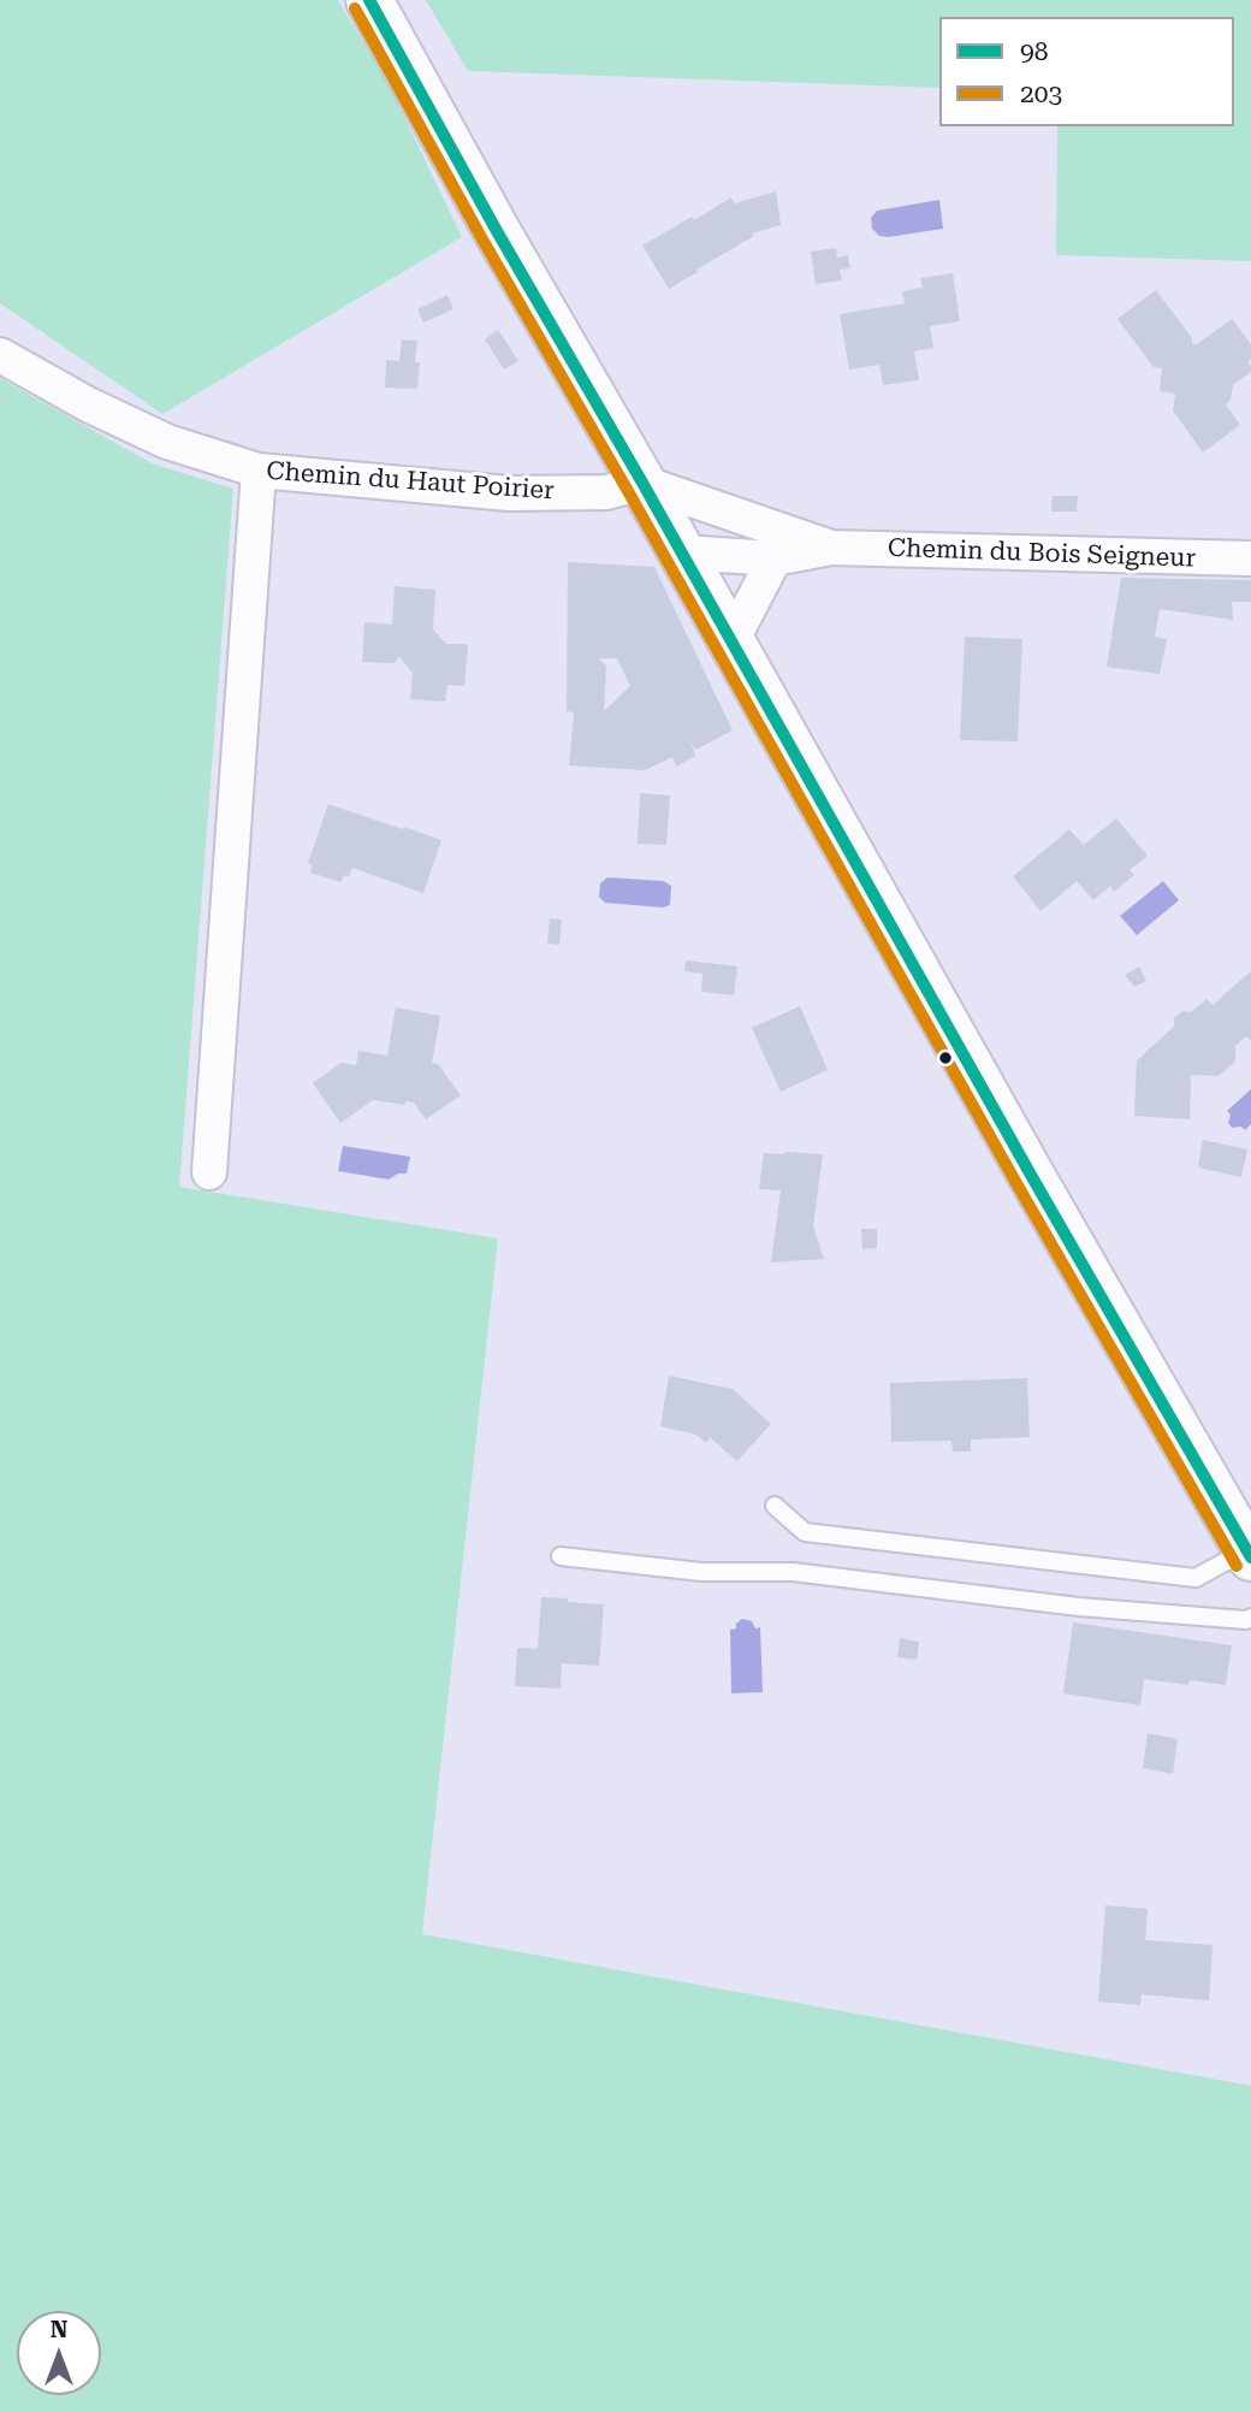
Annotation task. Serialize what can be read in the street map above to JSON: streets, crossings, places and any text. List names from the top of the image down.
{
  "streets": {
    "street": ["Chemin du Haut Poirier", "Chemin du Bois Seigneur"]
  },
  "crossings": [
    ["Chemin du Haut Poirier", "Chemin du Bois Seigneur"]
  ],
  "lines": ["transit line 98", "transit line 203"],
  "legend": ["98", "203"],
  "north": "top"
}
